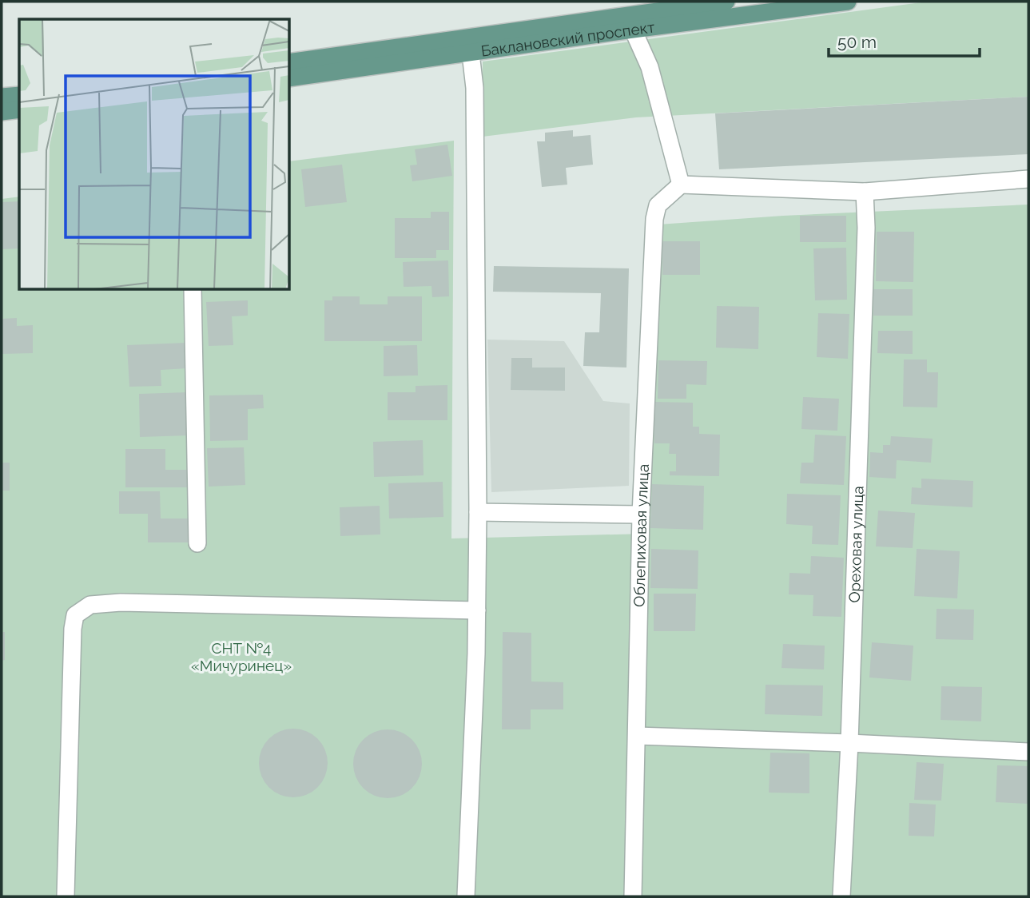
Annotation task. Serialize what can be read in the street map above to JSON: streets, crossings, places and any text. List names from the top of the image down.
{
  "streets": {
    "main road": ["Баклановский проспект"],
    "lane": ["Облепиховая улица", "Ореховая улица"]
  },
  "parks": ["СНТ №4 «Мичуринец»"],
  "scale_bar": "50 m"
}
